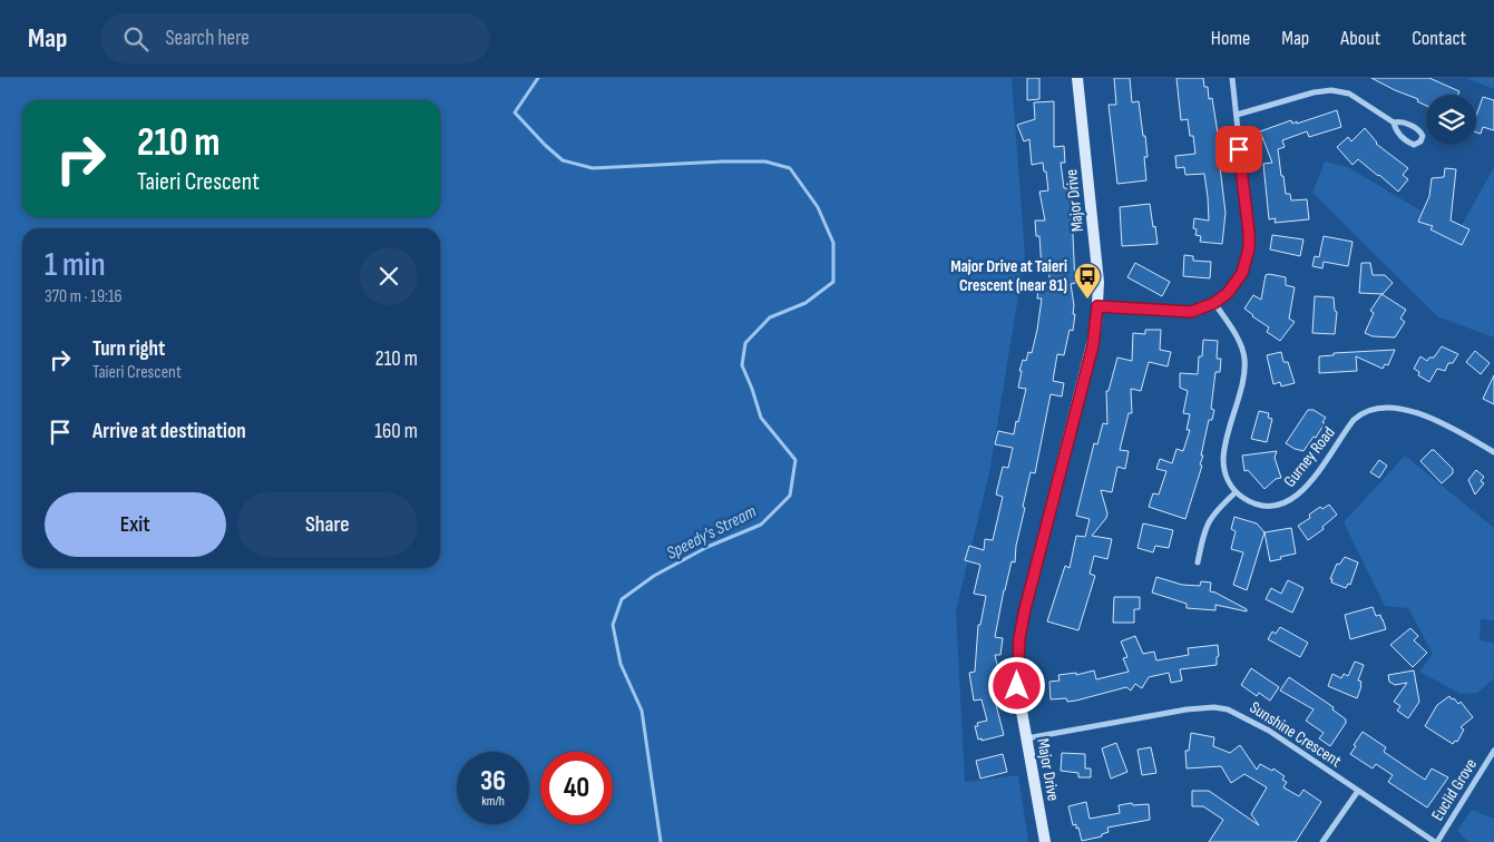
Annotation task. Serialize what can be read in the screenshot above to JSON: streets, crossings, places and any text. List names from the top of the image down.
{
  "streets": {
    "street": [
      "Major Drive",
      "Gurney Road",
      "Sunshine Crescent",
      "Euclid Grove"
    ]
  },
  "crossings": [
    ["Major Drive", "Sunshine Crescent"],
    ["Sunshine Crescent", "Euclid Grove"]
  ],
  "water": ["Speedy's Stream"],
  "places": {
    "bus stop": ["Major Drive at Taieri Crescent (near 81)"]
  },
  "page": {
    "header": "Map",
    "search": "Search here",
    "nav": [
      "Home",
      "Map",
      "About",
      "Contact"
    ],
    "turn": ["210 m", "Taieri Crescent"],
    "heading": ["1 min", "370 m · 19:16"],
    "list": [
      {
        "name": "Turn right",
        "note": "Taieri Crescent",
        "value": "210 m"
      },
      {
        "name": "Arrive at destination",
        "value": "160 m"
      }
    ],
    "buttons": ["Exit", "Share"],
    "speed": "36 km/h",
    "limit": "40"
  }
}
